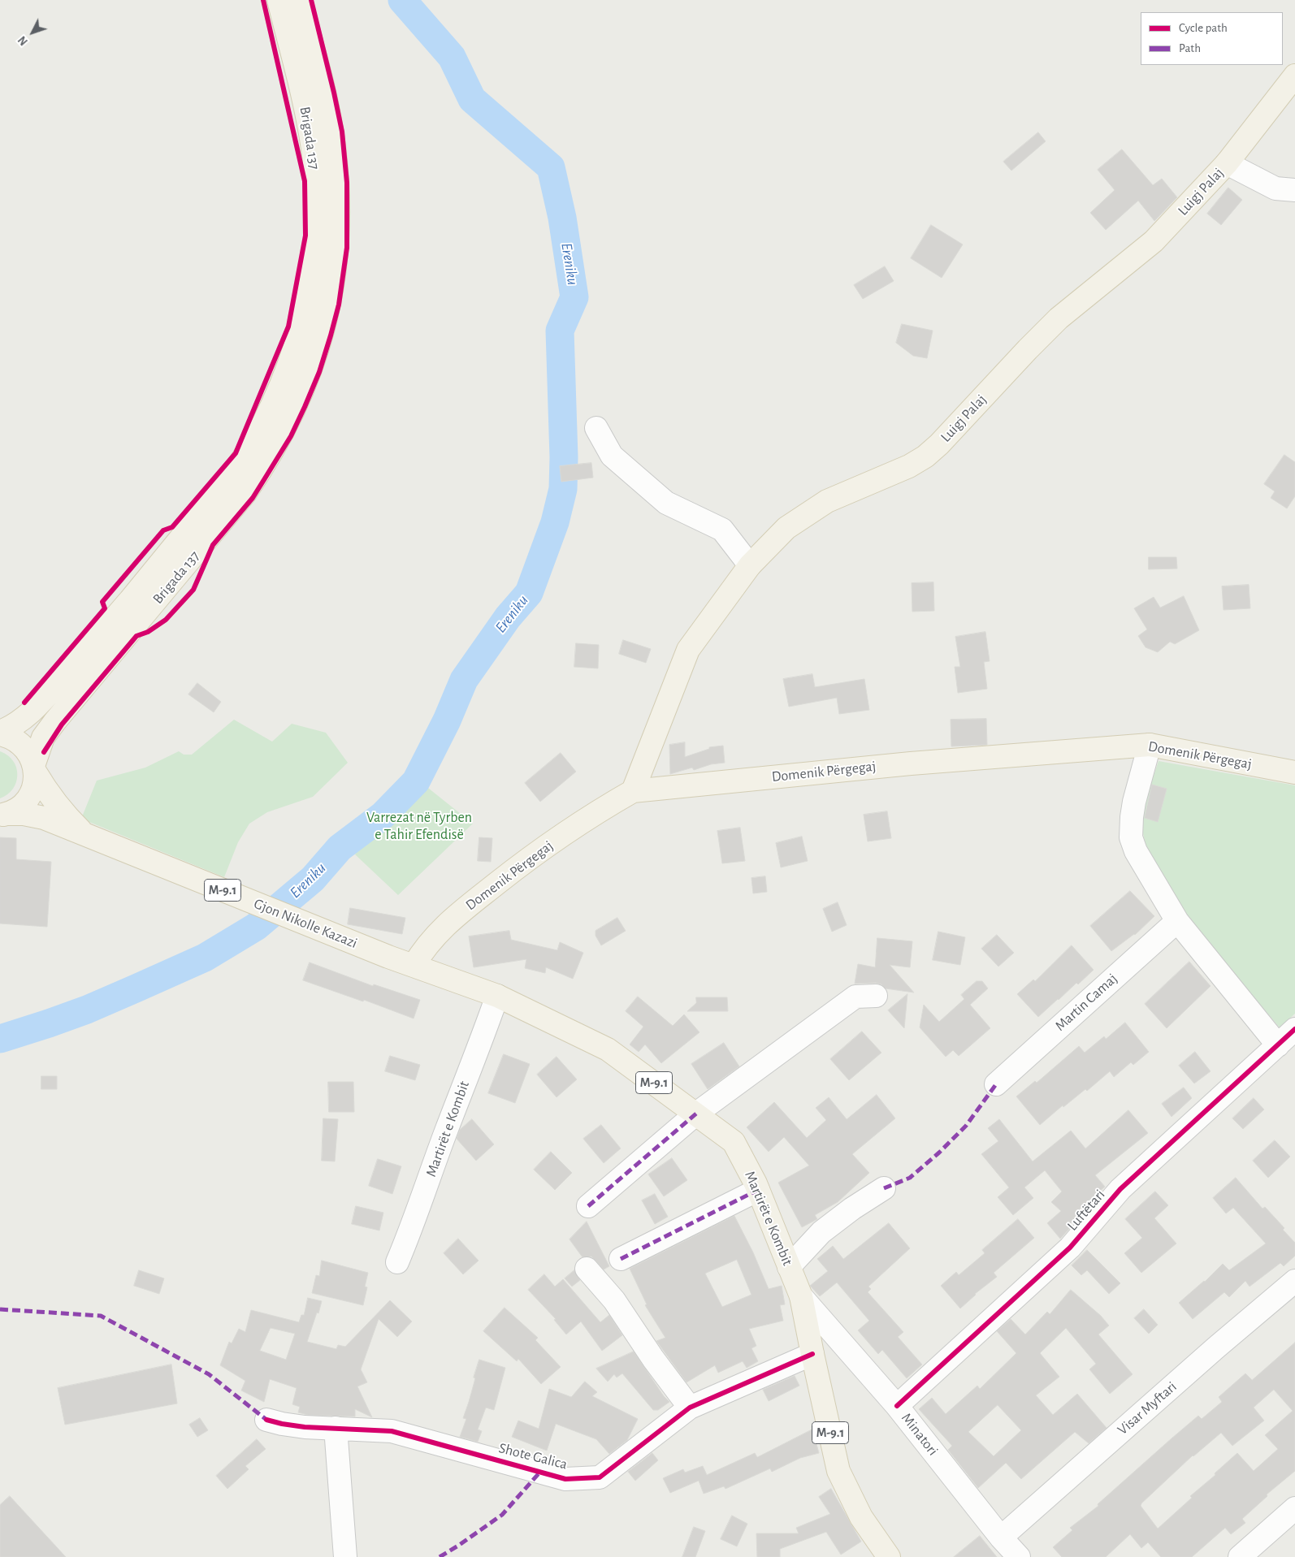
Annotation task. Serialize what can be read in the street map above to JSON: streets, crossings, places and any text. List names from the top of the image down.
{
  "streets": {
    "main road": [
      "Brigada 137",
      "Luigj Palaj",
      "Domenik Përgegaj",
      "M-9.1",
      "Gjon Nikolle Kazazi",
      "Martirët e Kombit"
    ],
    "street": [
      "Martin Camaj",
      "Luftëtari",
      "Visar Myftari",
      "Minatori",
      "Shote Galica"
    ]
  },
  "crossings": [
    ["Brigada 137", "M-9.1"],
    ["Luigj Palaj", "Domenik Përgegaj"],
    ["Domenik Përgegaj", "Gjon Nikolle Kazazi"],
    ["Domenik Përgegaj", "Martirët e Kombit"],
    ["M-9.1", "Gjon Nikolle Kazazi"],
    ["Gjon Nikolle Kazazi", "Martirët e Kombit"],
    ["Martirët e Kombit", "Minatori"],
    ["Martirët e Kombit", "Shote Galica"],
    ["Luftëtari", "Minatori"],
    ["Visar Myftari", "Minatori"]
  ],
  "water": ["Ereniku"],
  "parks": ["Varrezat në Tyrben e Tahir Efendisë"],
  "legend": ["Cycle path", "Path"],
  "north": "bottom left"
}
